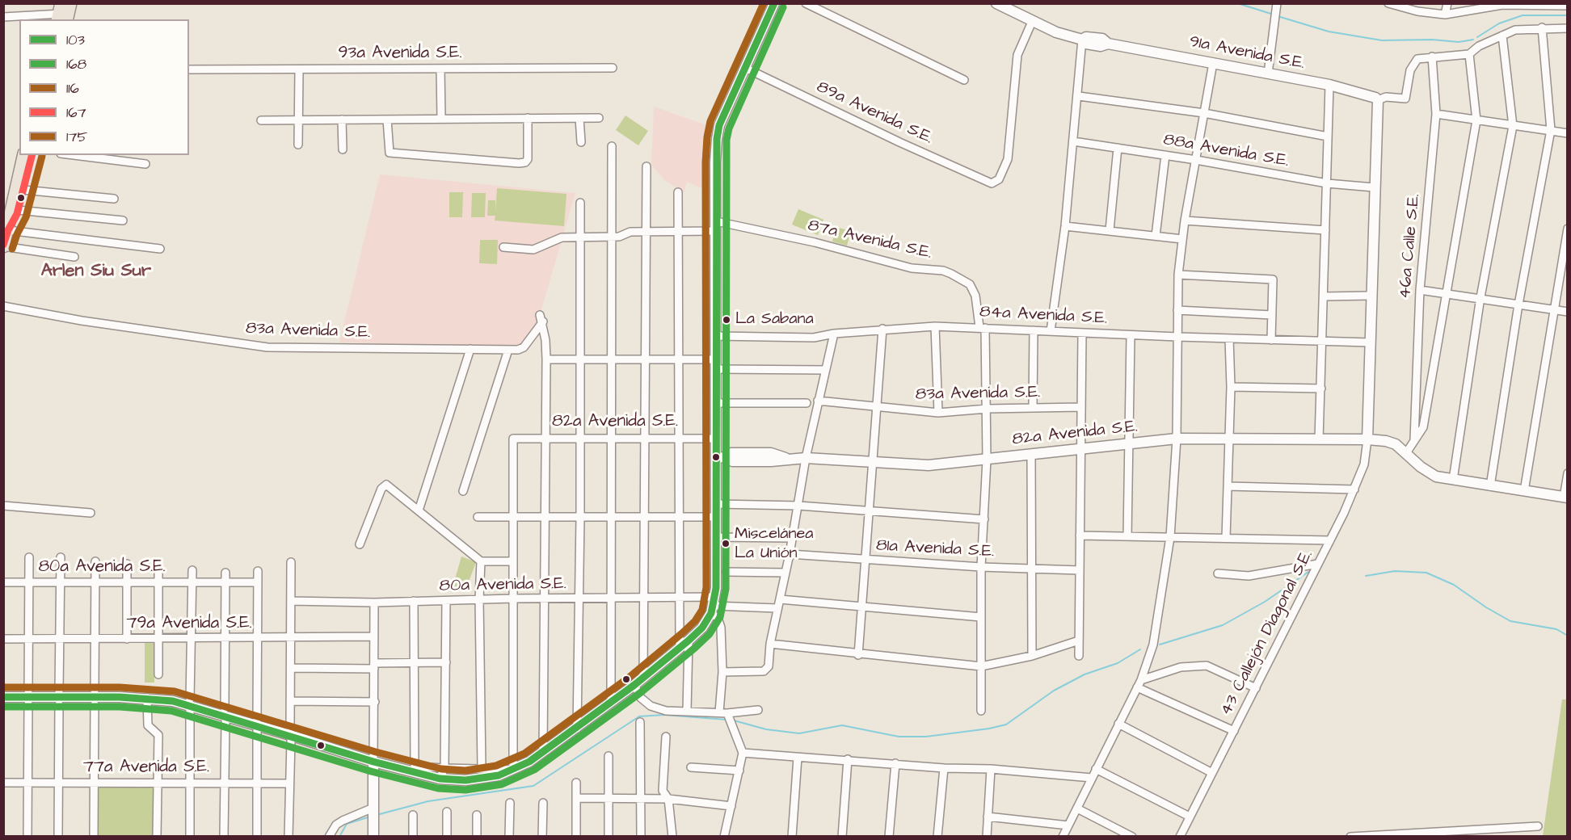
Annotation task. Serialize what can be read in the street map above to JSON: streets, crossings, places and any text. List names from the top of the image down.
{
  "streets": {
    "street": [
      "91a Avenida S.E.",
      "93a Avenida S.E.",
      "89a Avenida S.E.",
      "88a Avenida S.E.",
      "87a Avenida S.E.",
      "46a Calle S.E.",
      "84a Avenida S.E.",
      "83a Avenida S.E.",
      "82a Avenida S.E.",
      "81a Avenida S.E.",
      "80a Avenida S.E.",
      "79a Avenida S.E.",
      "43 Callejón Diagonal S.E.",
      "77a Avenida S.E."
    ]
  },
  "crossings": [
    ["91a Avenida S.E.", "89a Avenida S.E."],
    ["87a Avenida S.E.", "84a Avenida S.E."],
    ["87a Avenida S.E.", "83a Avenida S.E."],
    ["87a Avenida S.E.", "82a Avenida S.E."],
    ["87a Avenida S.E.", "81a Avenida S.E."],
    ["82a Avenida S.E.", "43 Callejón Diagonal S.E."]
  ],
  "districts": ["Arlen Siu Sur"],
  "places": ["La Sabana", "Miscelánea La Unión"],
  "lines": [
    "transit line 103",
    "transit line 116",
    "transit line 168",
    "transit line 167",
    "transit line 175"
  ],
  "legend": [
    "103",
    "168",
    "116",
    "167",
    "175"
  ]
}
